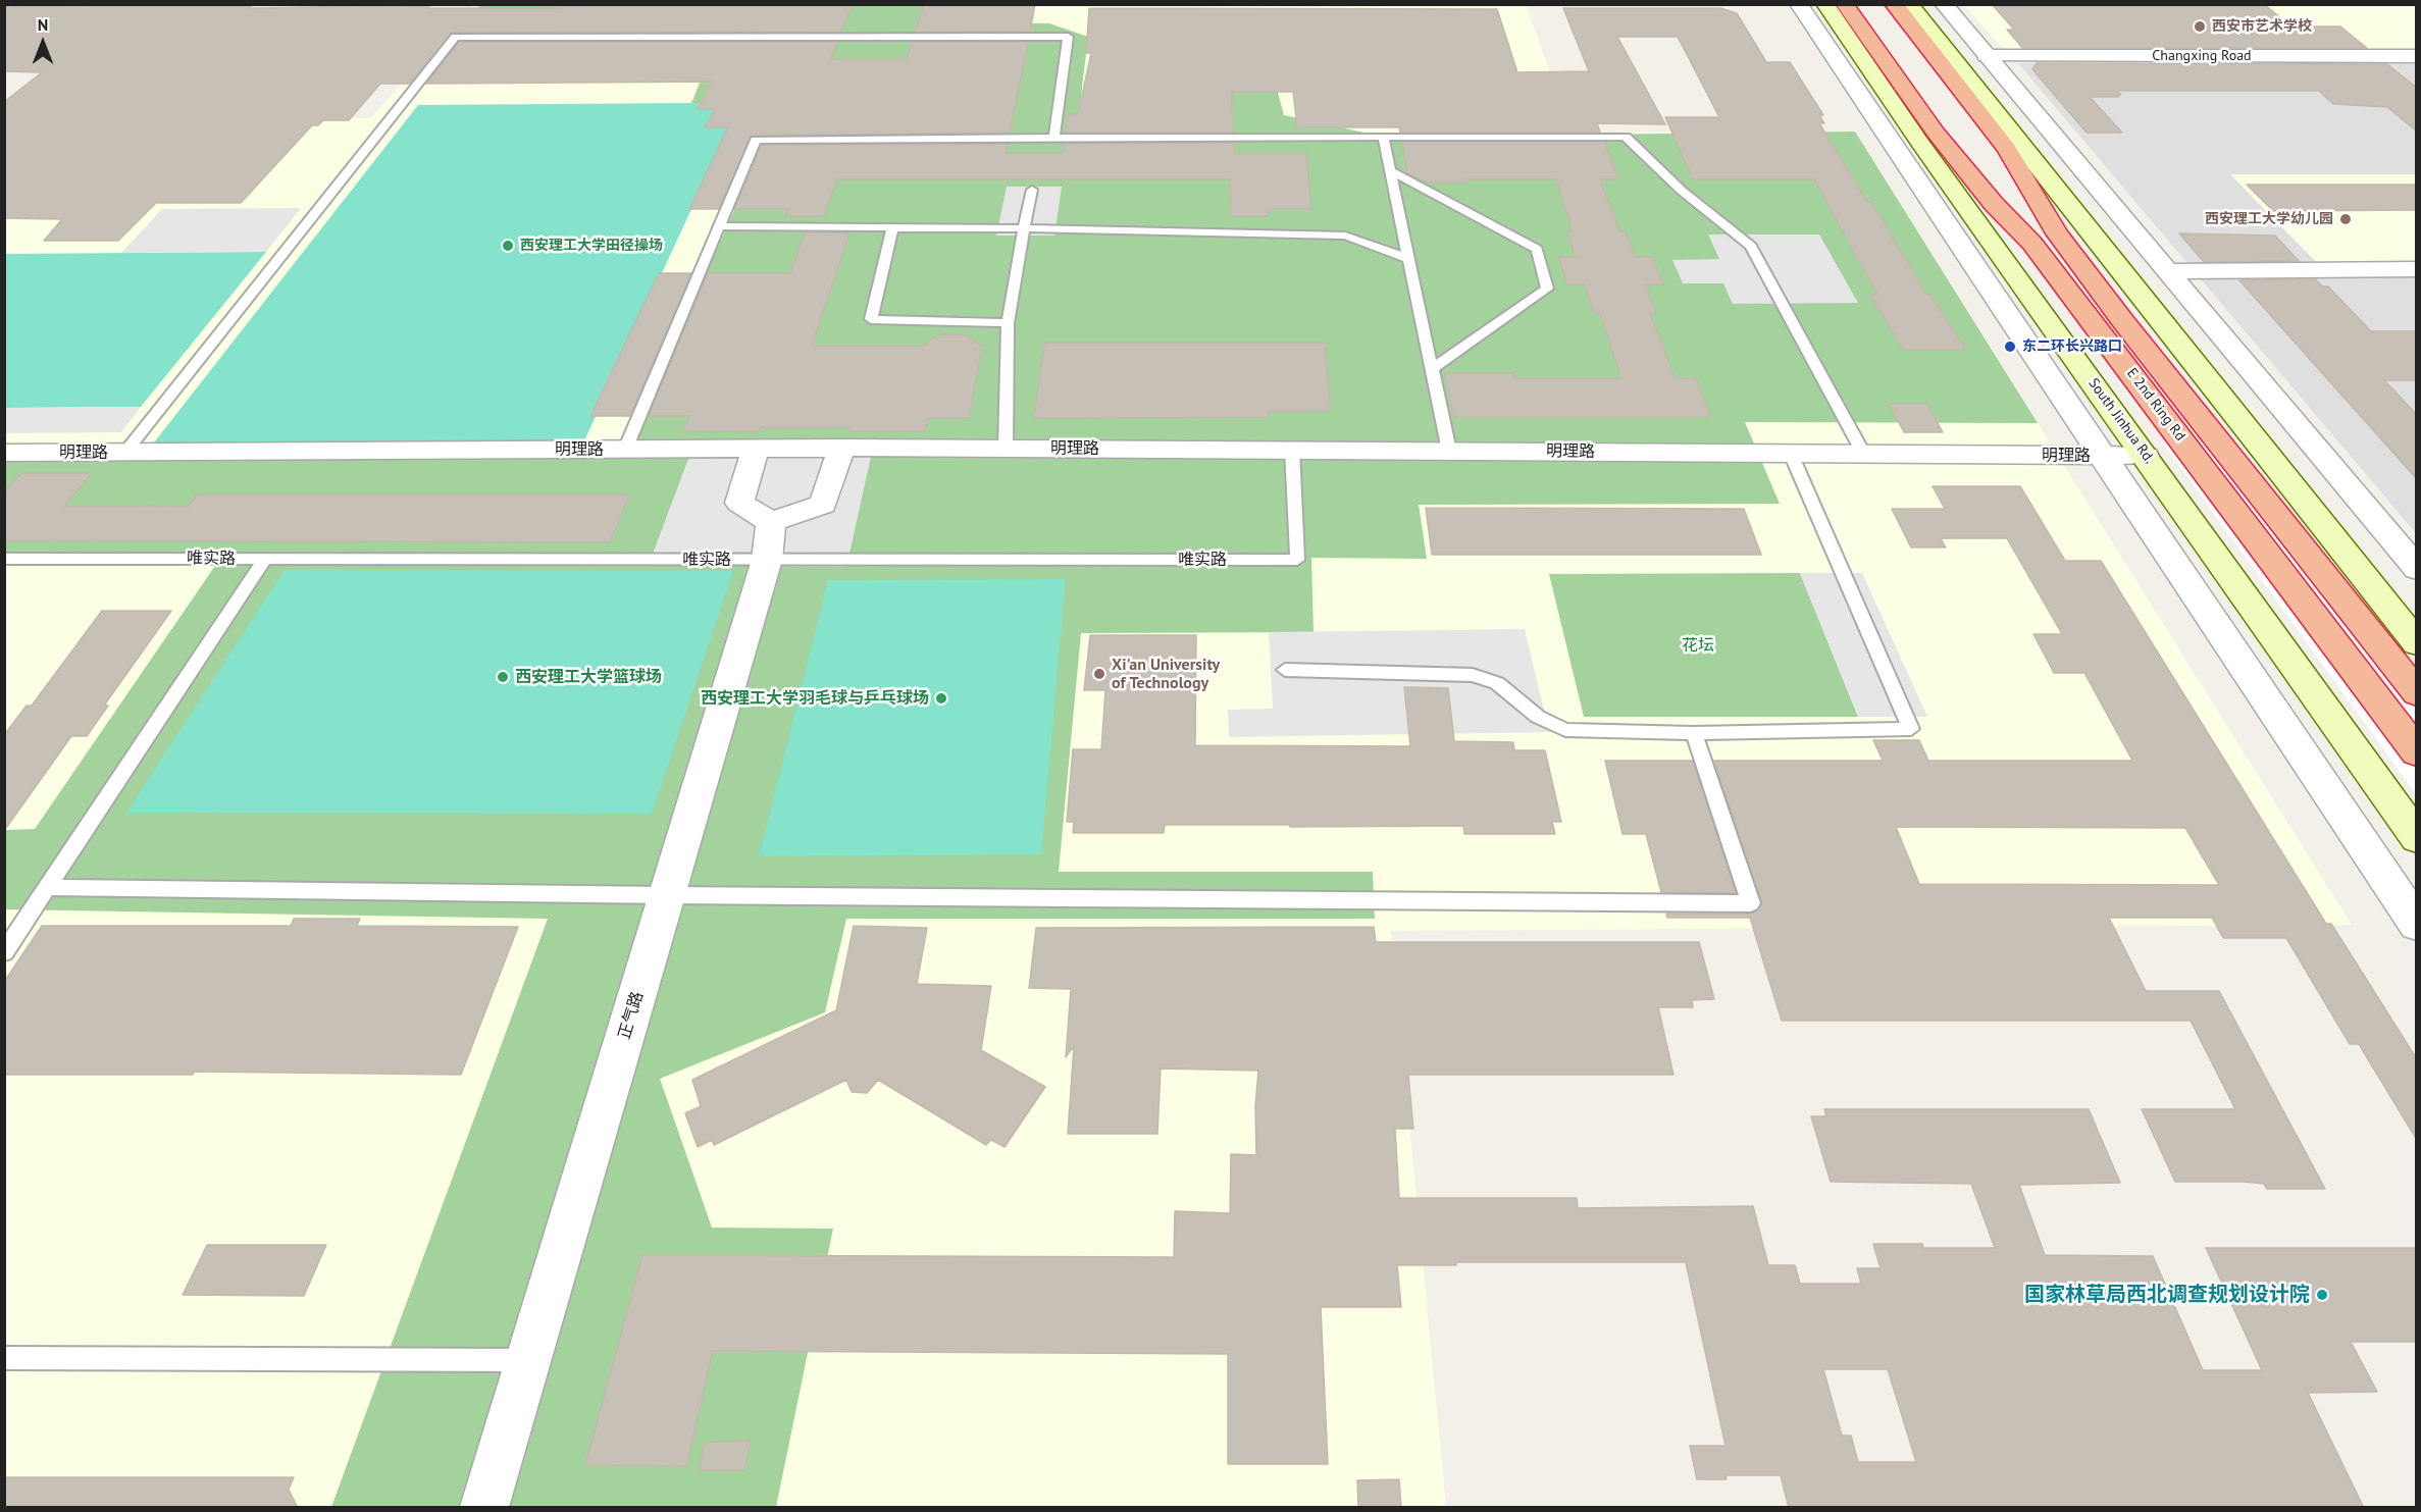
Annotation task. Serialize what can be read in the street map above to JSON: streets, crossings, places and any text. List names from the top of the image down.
{
  "streets": {
    "highway": ["E 2nd Ring Rd"],
    "main road": ["South Jinhua Rd."],
    "street": ["Changxing Road", "明理路", "正气路"],
    "lane": ["唯实路"]
  },
  "crossings": [
    ["South Jinhua Rd.", "明理路"],
    ["明理路", "唯实路"],
    ["唯实路", "正气路"]
  ],
  "parks": ["花坛"],
  "places": [
    "西安市艺术学校",
    "西安理工大学幼儿园",
    "西安理工大学田径操场",
    "东二环长兴路口",
    "Xi'an University of Technology",
    "西安理工大学篮球场",
    "西安理工大学羽毛球与乒乓球场",
    "国家林草局西北调查规划设计院"
  ],
  "north": "top"
}
